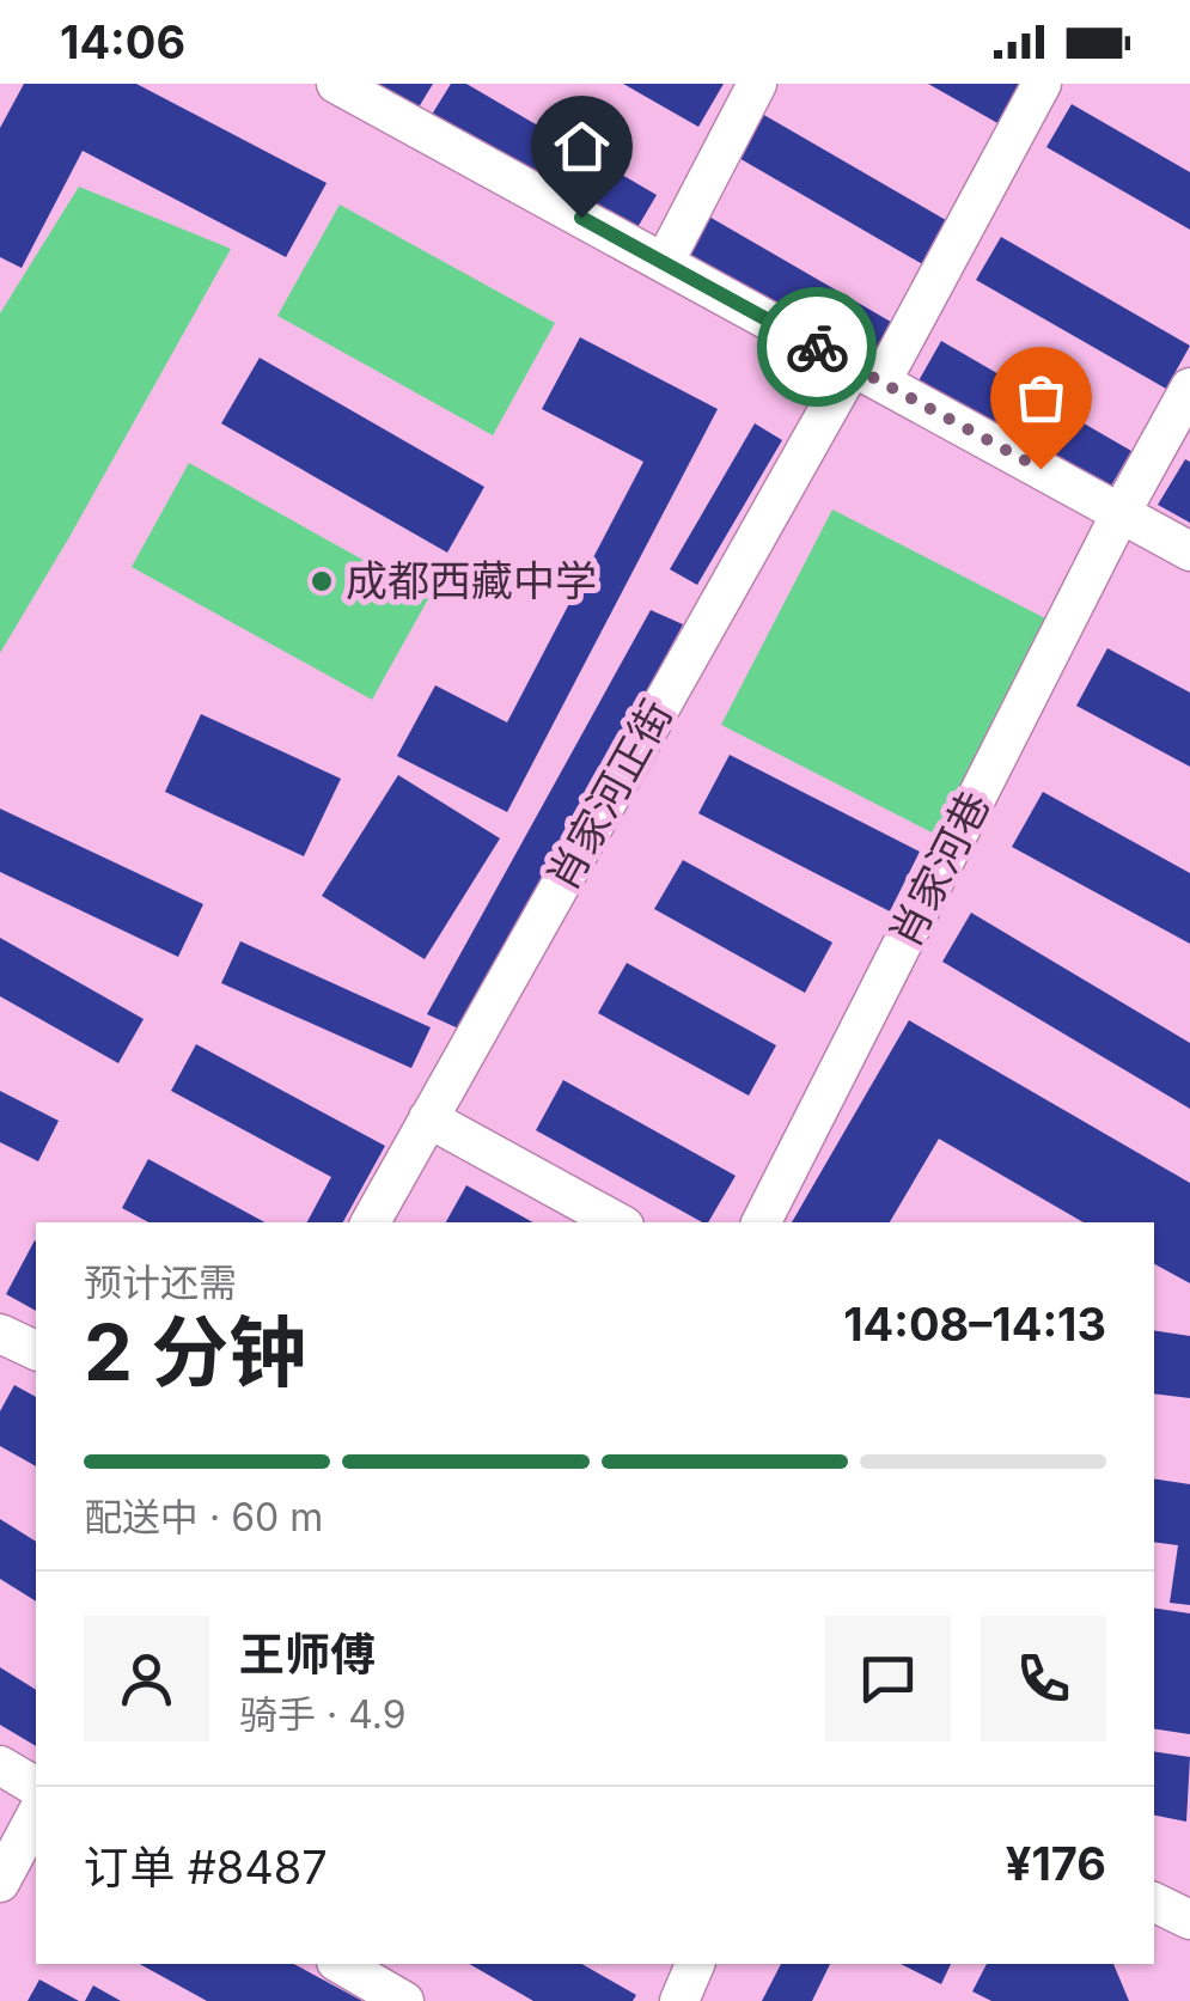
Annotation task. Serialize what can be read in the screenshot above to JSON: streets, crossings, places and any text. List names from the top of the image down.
{
  "streets": {
    "street": ["肖家河正街", "肖家河巷"]
  },
  "places": ["成都西藏中学"],
  "page": {
    "status": "14:06",
    "heading": ["2 分钟", "预计还需", "14:08–14:13"],
    "panel": [
      "王师傅",
      "骑手 · 4.9",
      "订单 #8487",
      "¥176"
    ],
    "bar": "配送中 · 60 m"
  }
}
